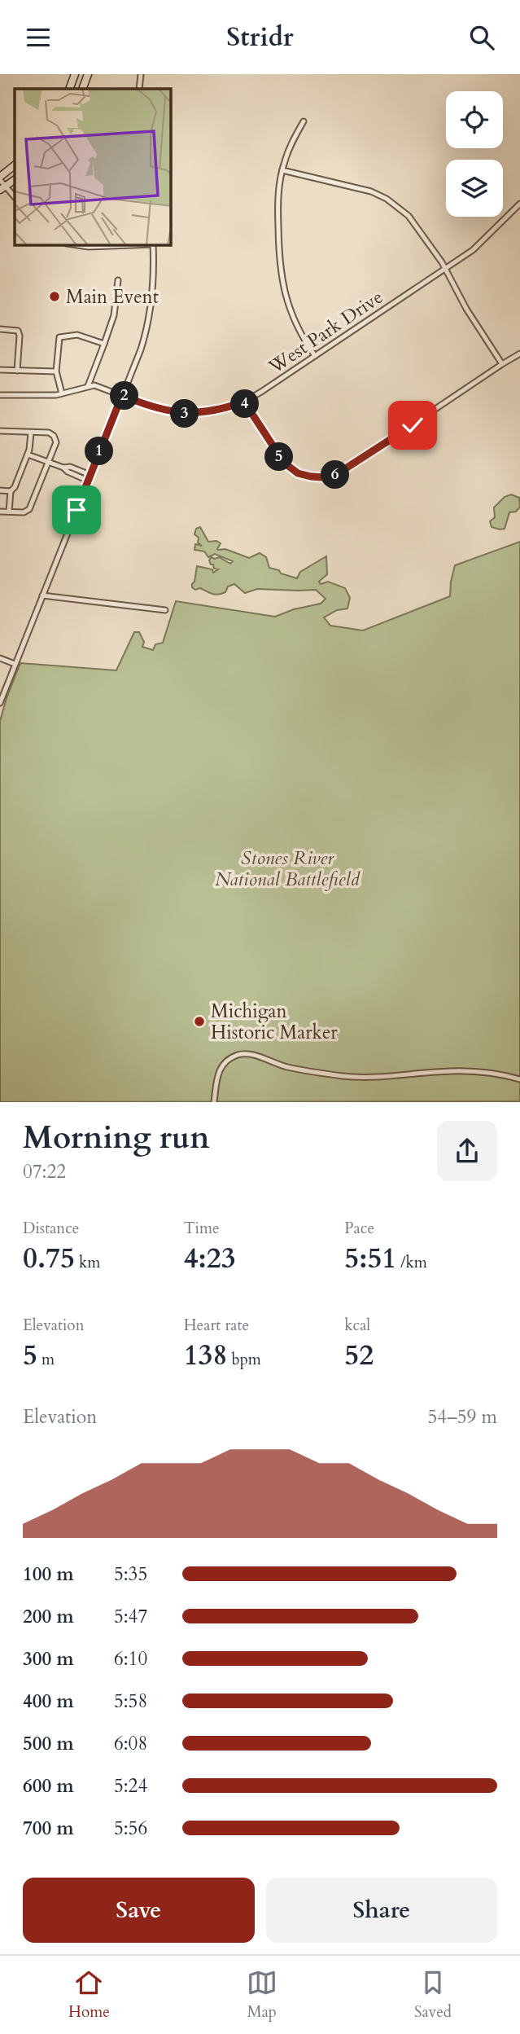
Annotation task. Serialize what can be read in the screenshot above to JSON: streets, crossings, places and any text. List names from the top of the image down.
{
  "streets": {
    "street": ["West Park Drive"]
  },
  "parks": ["Stones River National Battlefield"],
  "places": ["Main Event", "Michigan Historic Marker"],
  "page": {
    "header": "Stridr",
    "pins": [
      "2",
      "4",
      "3",
      "1",
      "5",
      "6"
    ],
    "heading": ["Morning run", "07:22"],
    "stats": [
      ["Distance", "0.75 km"],
      ["Time", "4:23"],
      ["Pace", "5:51 /km"],
      ["Elevation", "5 m"],
      ["Heart rate", "138 bpm"],
      ["kcal", "52"]
    ],
    "chart": ["Elevation", "54–59 m"],
    "list": [
      {
        "name": "100 m",
        "note": "5:35"
      },
      {
        "name": "200 m",
        "note": "5:47"
      },
      {
        "name": "300 m",
        "note": "6:10"
      },
      {
        "name": "400 m",
        "note": "5:58"
      },
      {
        "name": "500 m",
        "note": "6:08"
      },
      {
        "name": "600 m",
        "note": "5:24"
      },
      {
        "name": "700 m",
        "note": "5:56"
      }
    ],
    "buttons": ["Save", "Share"],
    "tabs": ["Home", "Map", "Saved"]
  }
}
